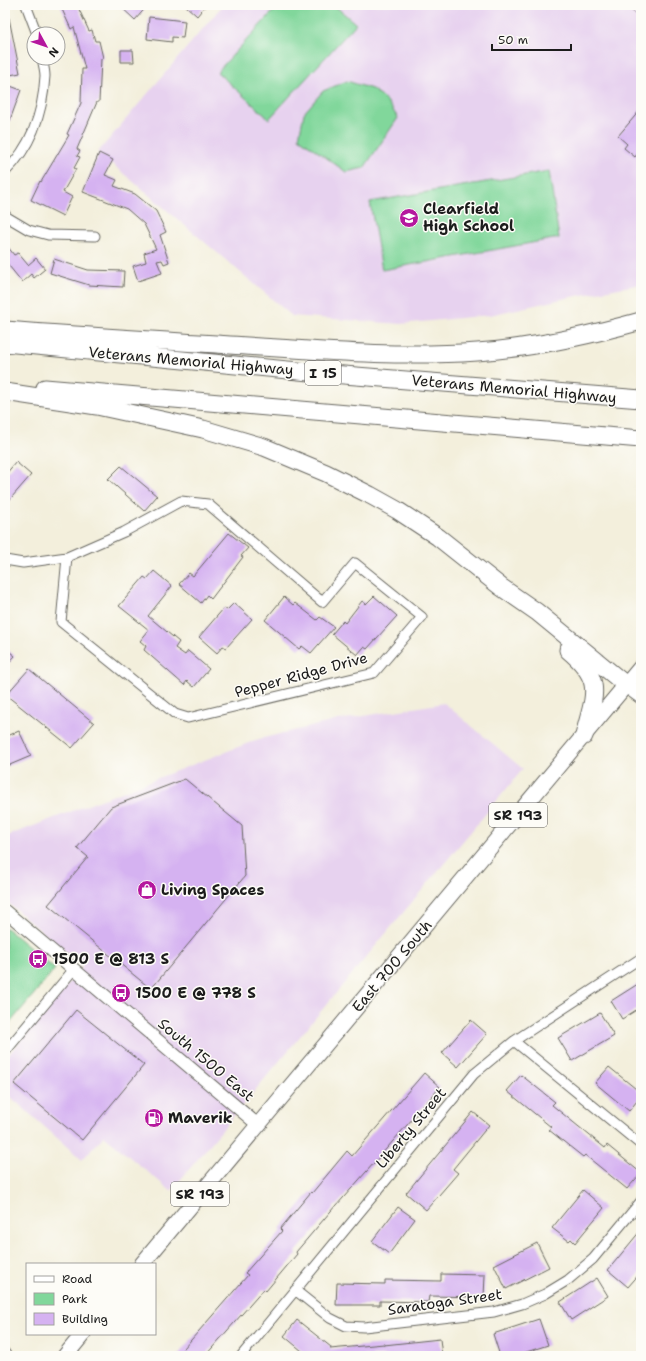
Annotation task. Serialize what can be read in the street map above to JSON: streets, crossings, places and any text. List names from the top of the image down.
{
  "streets": {
    "highway": ["Veterans Memorial Highway", "I 15"],
    "main road": ["SR 193", "East 700 South"],
    "street": [
      "Pepper Ridge Drive",
      "South 1500 East",
      "Liberty Street",
      "Saratoga Street"
    ]
  },
  "crossings": [
    ["East 700 South", "South 1500 East"],
    ["Liberty Street", "Saratoga Street"]
  ],
  "places": {
    "school or university": ["Clearfield High School"],
    "shop": ["Living Spaces"],
    "bus stop": ["1500 E @ 813 S", "1500 E @ 778 S"],
    "fuel station": ["Maverik"]
  },
  "legend": ["Road", "Park", "Building"],
  "scale_bar": "50 m",
  "north": "bottom right"
}
